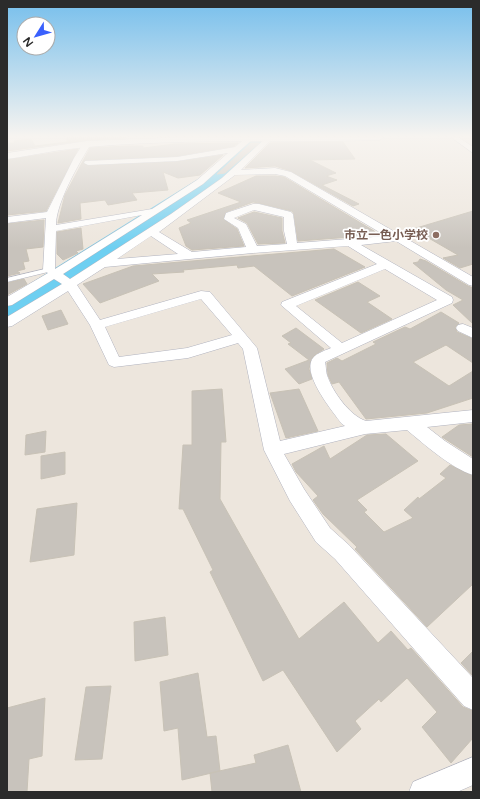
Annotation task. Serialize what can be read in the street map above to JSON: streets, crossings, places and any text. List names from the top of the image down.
{
  "places": ["市立一色小学校"],
  "north": "bottom left"
}
